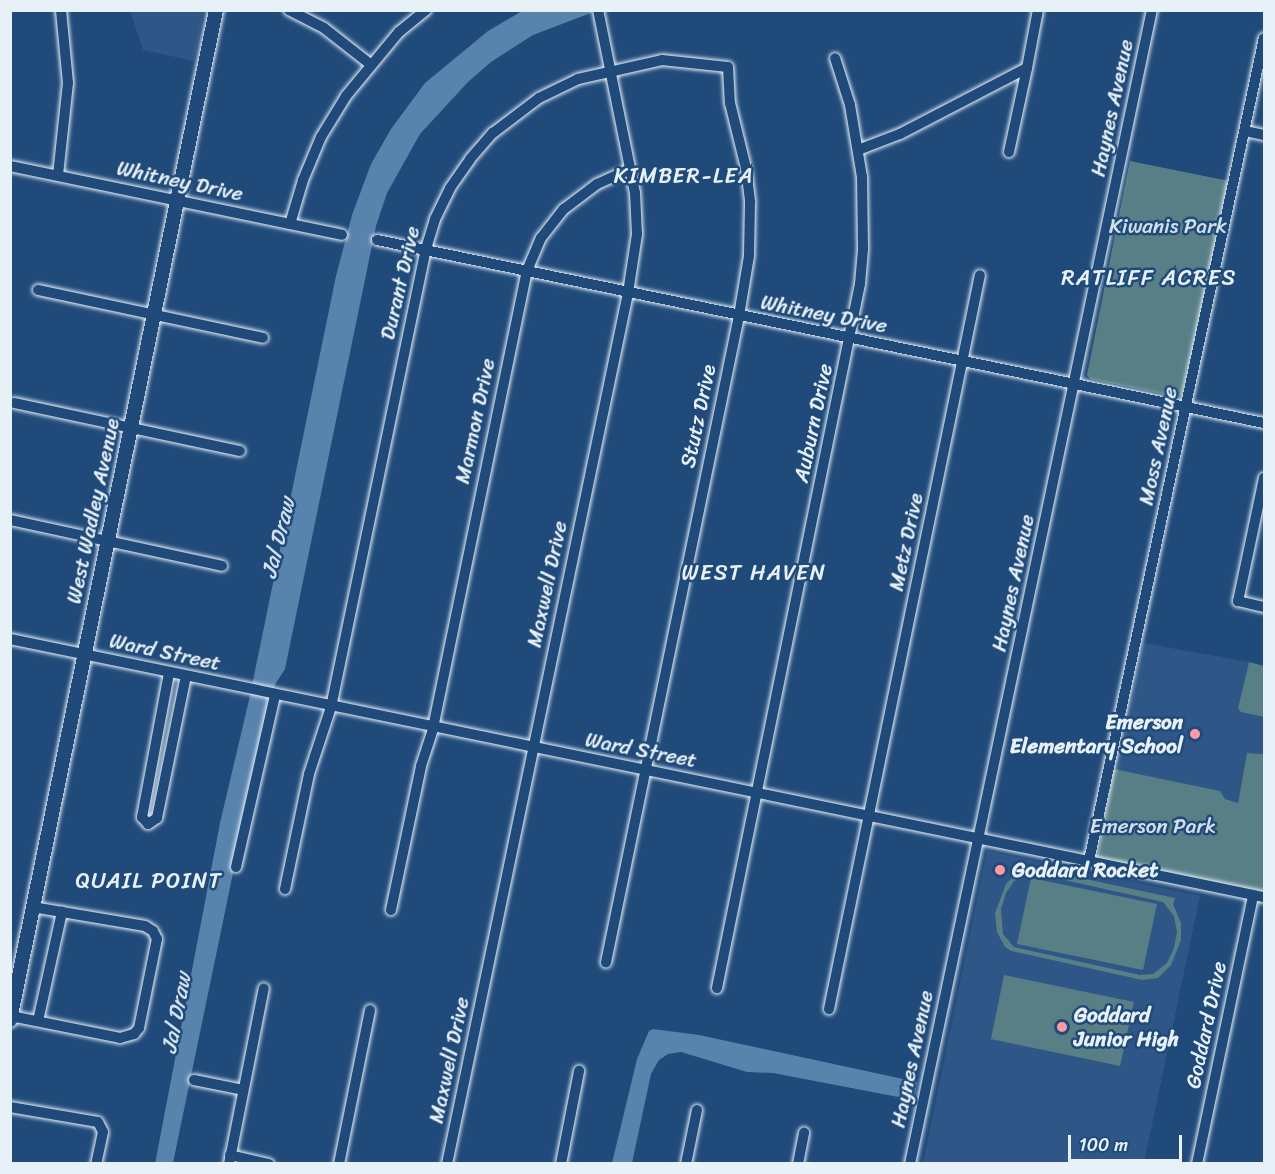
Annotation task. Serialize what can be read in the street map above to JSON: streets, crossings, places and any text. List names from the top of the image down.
{
  "streets": {
    "main road": ["West Wadley Avenue"],
    "street": [
      "Haynes Avenue",
      "Whitney Drive",
      "Durant Drive",
      "Stutz Drive",
      "Marmon Drive",
      "Auburn Drive",
      "Moss Avenue",
      "Metz Drive",
      "Maxwell Drive",
      "Ward Street",
      "Goddard Drive"
    ]
  },
  "crossings": [
    ["Haynes Avenue", "Whitney Drive"],
    ["Haynes Avenue", "Ward Street"],
    ["Whitney Drive", "Durant Drive"],
    ["Whitney Drive", "Stutz Drive"],
    ["Whitney Drive", "Marmon Drive"],
    ["Whitney Drive", "Auburn Drive"],
    ["Whitney Drive", "Moss Avenue"],
    ["Whitney Drive", "West Wadley Avenue"],
    ["Whitney Drive", "Metz Drive"],
    ["Whitney Drive", "Maxwell Drive"],
    ["Durant Drive", "Stutz Drive"],
    ["Durant Drive", "Maxwell Drive"],
    ["Durant Drive", "Ward Street"],
    ["Stutz Drive", "Ward Street"],
    ["Marmon Drive", "Maxwell Drive"],
    ["Marmon Drive", "Ward Street"],
    ["Auburn Drive", "Ward Street"],
    ["Moss Avenue", "Ward Street"],
    ["West Wadley Avenue", "Ward Street"],
    ["Metz Drive", "Ward Street"],
    ["Maxwell Drive", "Ward Street"],
    ["Ward Street", "Goddard Drive"]
  ],
  "districts": [
    "KIMBER-LEA",
    "RATLIFF ACRES",
    "WEST HAVEN",
    "QUAIL POINT"
  ],
  "water": ["Jal Draw"],
  "parks": ["Kiwanis Park", "Emerson Park"],
  "places": ["Emerson Elementary School", "Goddard Rocket", "Goddard Junior High"],
  "scale_bar": "100 m"
}
